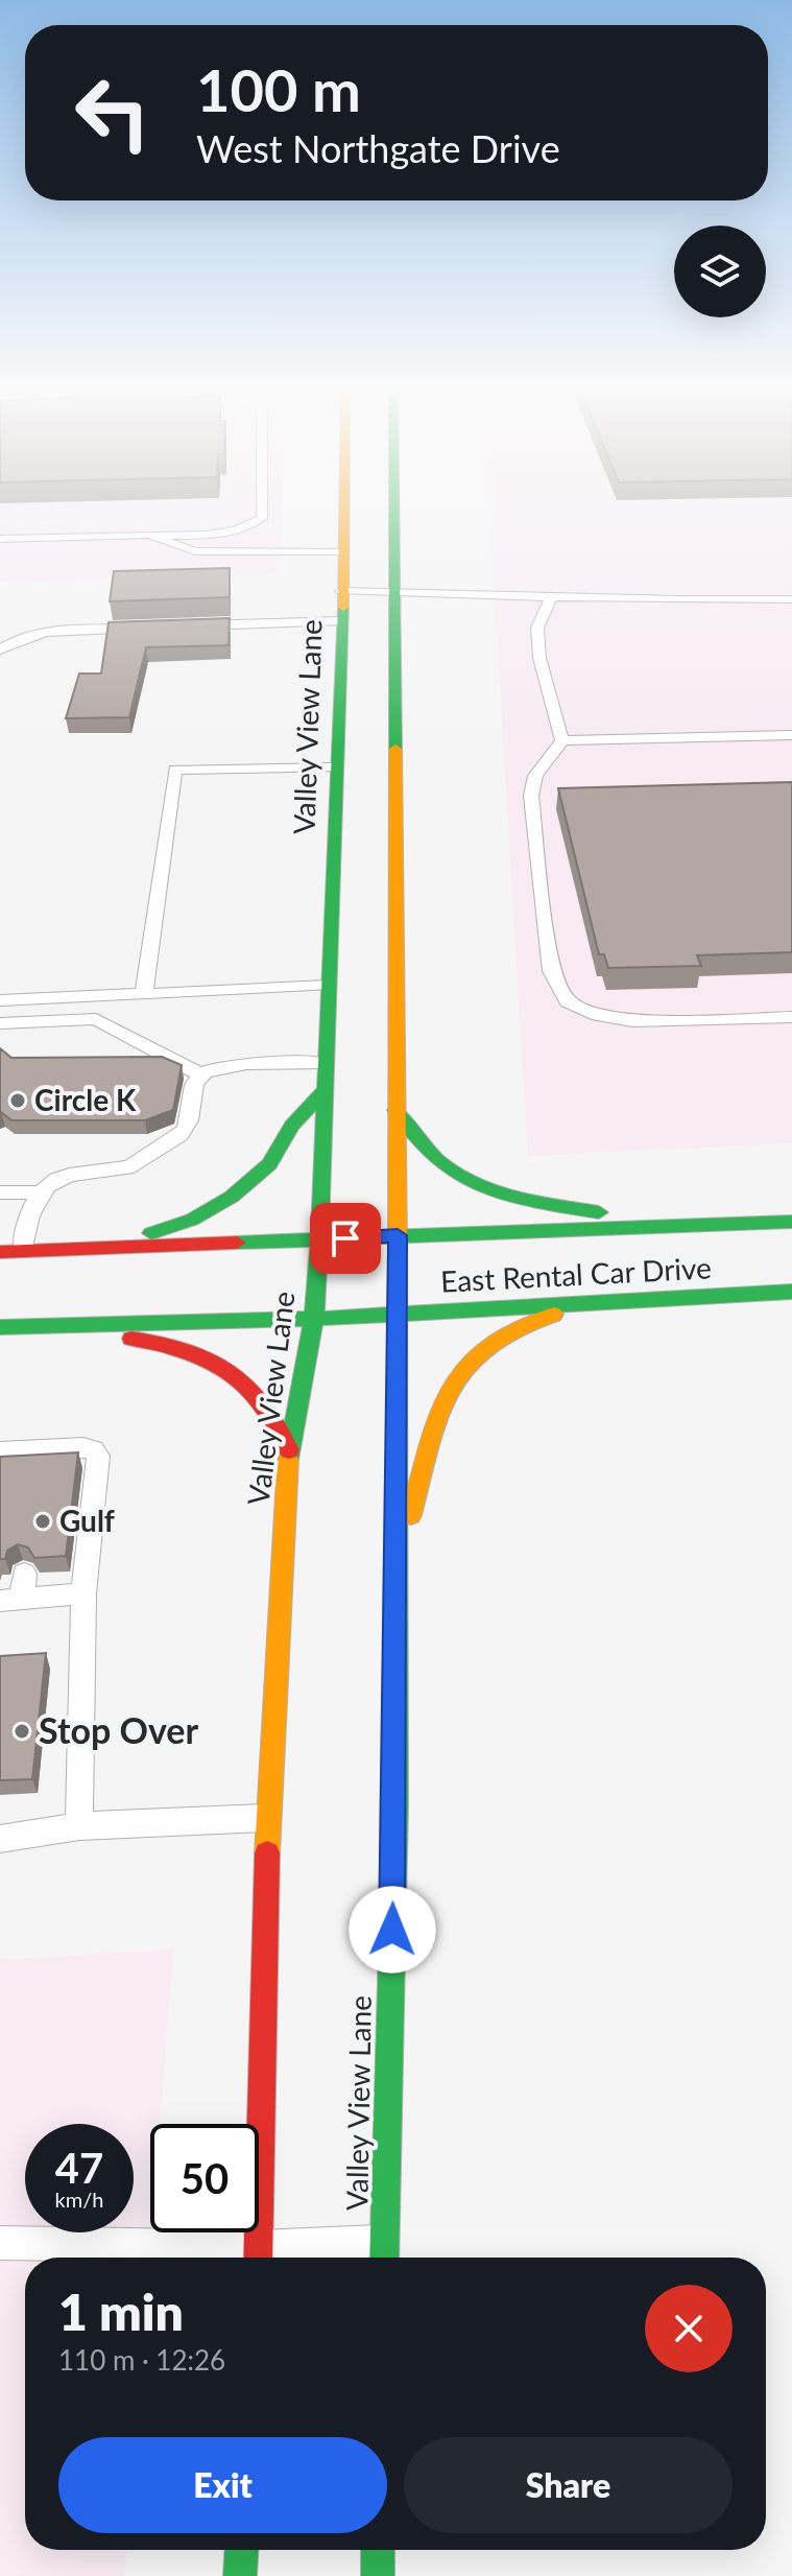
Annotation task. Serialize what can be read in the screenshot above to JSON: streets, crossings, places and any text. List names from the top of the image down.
{
  "streets": {
    "main road": ["Valley View Lane", "East Rental Car Drive"]
  },
  "crossings": [
    ["Valley View Lane", "East Rental Car Drive"]
  ],
  "places": ["Circle K", "Gulf", "Stop Over"],
  "page": {
    "turn": ["100 m", "West Northgate Drive"],
    "speed": "47 km/h",
    "limit": "50",
    "heading": ["1 min", "110 m · 12:26"],
    "buttons": ["Exit", "Share"]
  }
}
